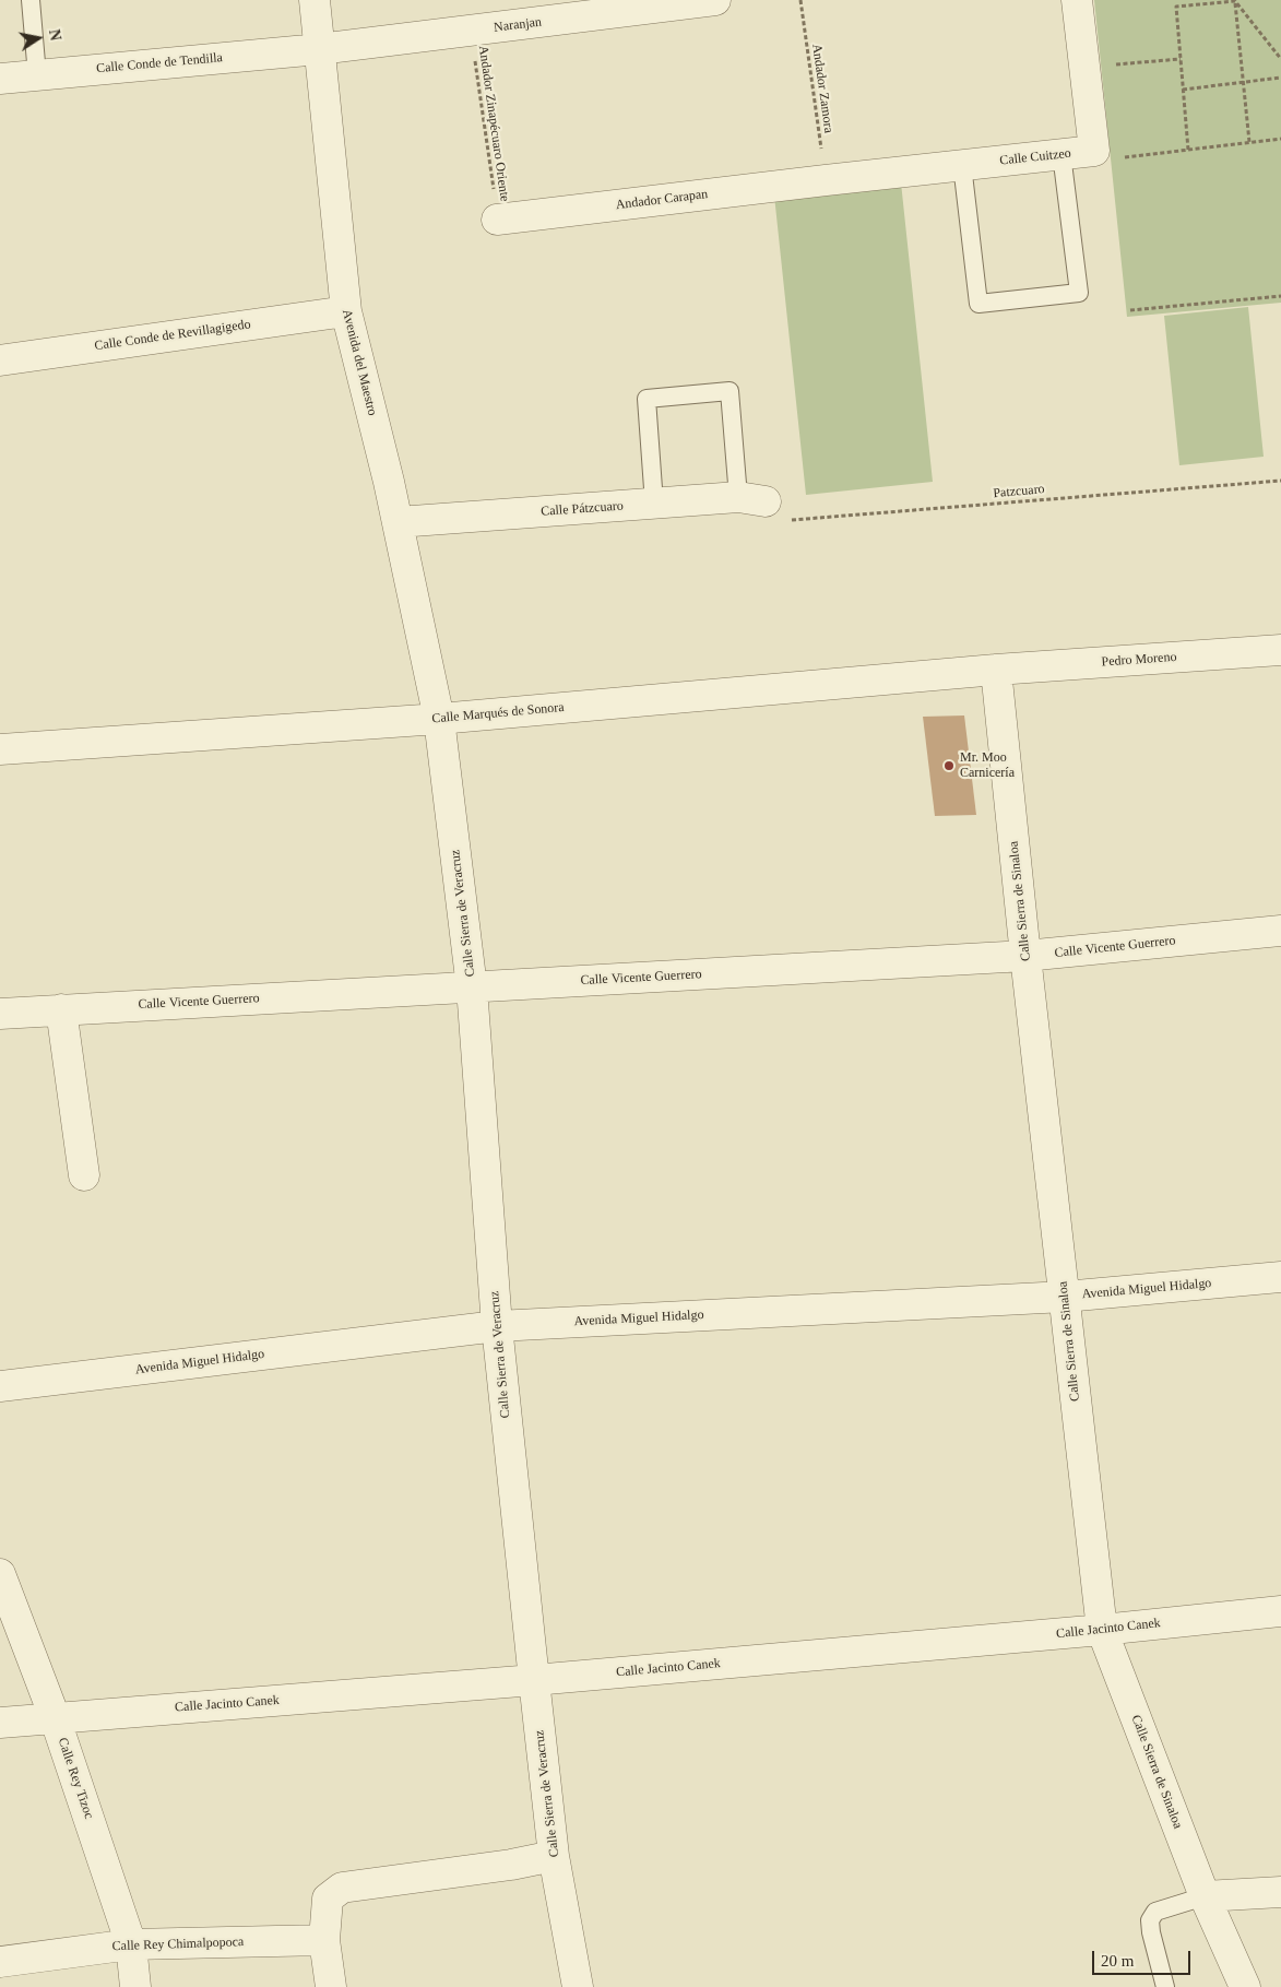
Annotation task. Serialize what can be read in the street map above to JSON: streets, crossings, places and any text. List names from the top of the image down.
{
  "streets": {
    "street": [
      "Naranjan",
      "Calle Conde de Tendilla",
      "Calle Cuitzeo",
      "Andador Carapan",
      "Calle Conde de Revillagigedo",
      "Avenida del Maestro",
      "Calle Pátzcuaro",
      "Pedro Moreno",
      "Calle Marqués de Sonora",
      "Calle Sierra de Sinaloa",
      "Calle Sierra de Veracruz",
      "Calle Vicente Guerrero",
      "Avenida Miguel Hidalgo",
      "Calle Jacinto Canek",
      "Calle Rey Tizoc",
      "Calle Rey Chimalpopoca"
    ],
    "path": ["Andador Zamora", "Andador Zinapécuaro Oriente", "Patzcuaro"]
  },
  "crossings": [
    ["Naranjan", "Calle Conde de Tendilla"],
    ["Naranjan", "Andador Zinapécuaro Oriente"],
    ["Naranjan", "Avenida del Maestro"],
    ["Calle Conde de Tendilla", "Avenida del Maestro"],
    ["Andador Zamora", "Calle Cuitzeo"],
    ["Andador Zamora", "Andador Carapan"],
    ["Andador Zinapécuaro Oriente", "Andador Carapan"],
    ["Calle Cuitzeo", "Andador Carapan"],
    ["Calle Conde de Revillagigedo", "Avenida del Maestro"],
    ["Avenida del Maestro", "Calle Pátzcuaro"],
    ["Avenida del Maestro", "Calle Marqués de Sonora"],
    ["Avenida del Maestro", "Calle Sierra de Veracruz"],
    ["Patzcuaro", "Calle Pátzcuaro"],
    ["Pedro Moreno", "Calle Marqués de Sonora"],
    ["Pedro Moreno", "Calle Sierra de Sinaloa"],
    ["Calle Marqués de Sonora", "Calle Sierra de Sinaloa"],
    ["Calle Marqués de Sonora", "Calle Sierra de Veracruz"],
    ["Calle Sierra de Sinaloa", "Calle Vicente Guerrero"],
    ["Calle Sierra de Sinaloa", "Avenida Miguel Hidalgo"],
    ["Calle Sierra de Sinaloa", "Calle Jacinto Canek"],
    ["Calle Sierra de Veracruz", "Calle Vicente Guerrero"],
    ["Calle Sierra de Veracruz", "Avenida Miguel Hidalgo"],
    ["Calle Sierra de Veracruz", "Calle Jacinto Canek"],
    ["Calle Jacinto Canek", "Calle Rey Tizoc"],
    ["Calle Rey Tizoc", "Calle Rey Chimalpopoca"]
  ],
  "places": ["Mr. Moo Carnicería"],
  "scale_bar": "20 m",
  "north": "right"
}
